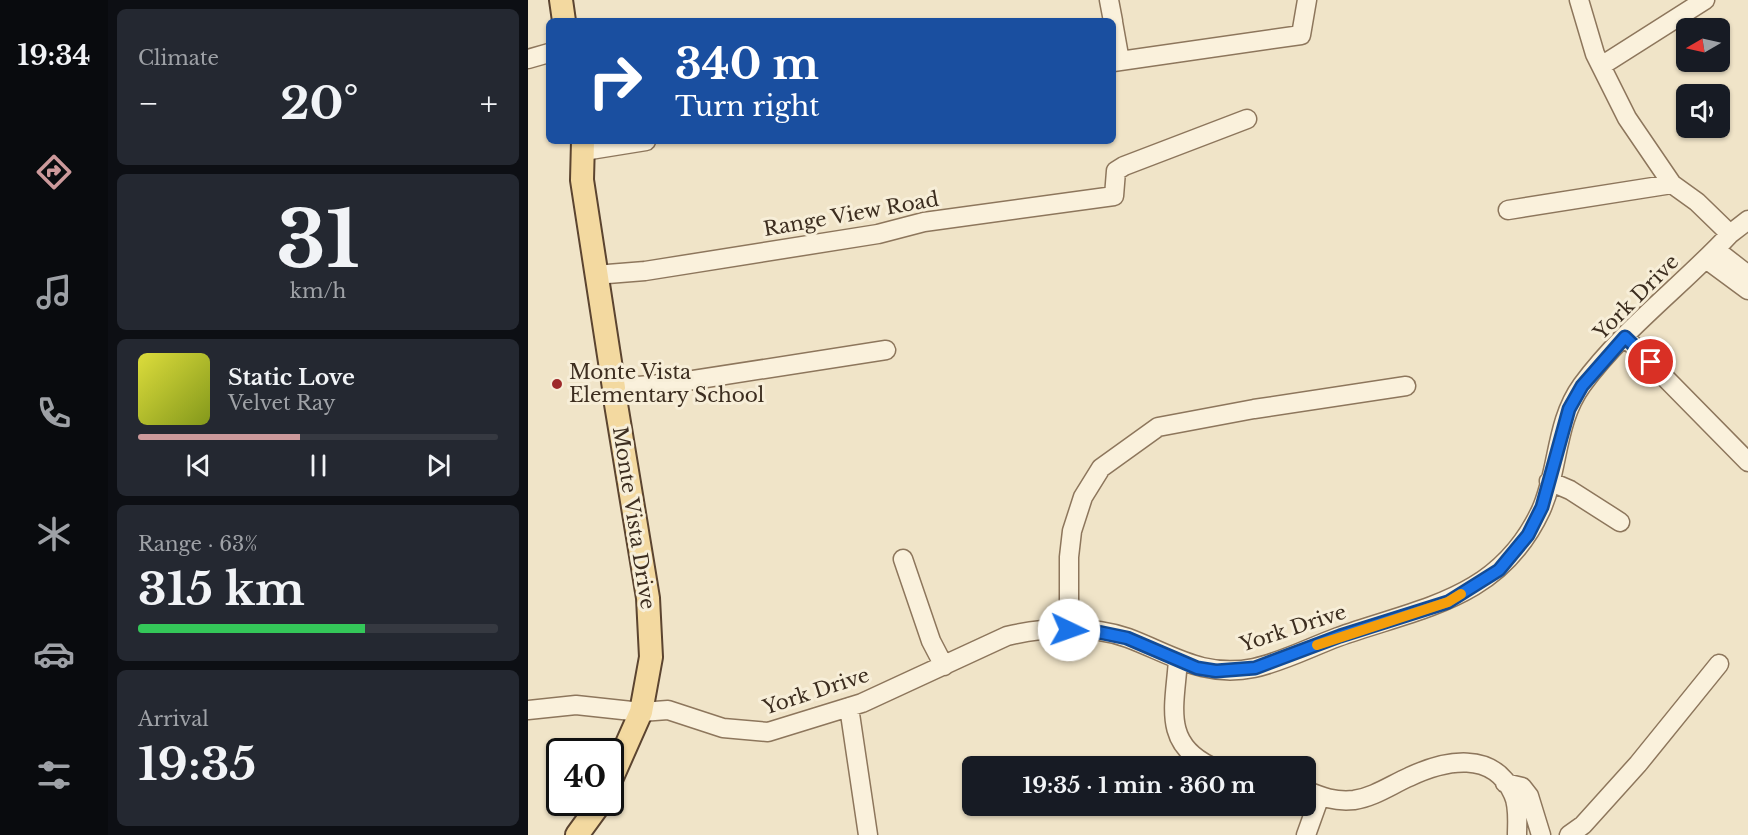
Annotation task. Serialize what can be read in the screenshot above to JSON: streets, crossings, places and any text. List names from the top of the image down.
{
  "streets": {
    "main road": ["Monte Vista Drive"],
    "street": ["Range View Road", "York Drive"]
  },
  "crossings": [
    ["Range View Road", "Monte Vista Drive"],
    ["York Drive", "Monte Vista Drive"]
  ],
  "places": ["Monte Vista Elementary School"],
  "north": "left",
  "page": {
    "tabs": "19:34",
    "tile": [
      "Climate",
      ["31", "km/h"],
      ["Range · 63%", "315 km"],
      ["Arrival", "19:35"]
    ],
    "turn": ["340 m", "Turn right"],
    "heat": ["−", "20°", "+"],
    "song": ["Static Love", "Velvet Ray"],
    "limit": "40",
    "trip": "19:35 · 1 min · 360 m"
  }
}
